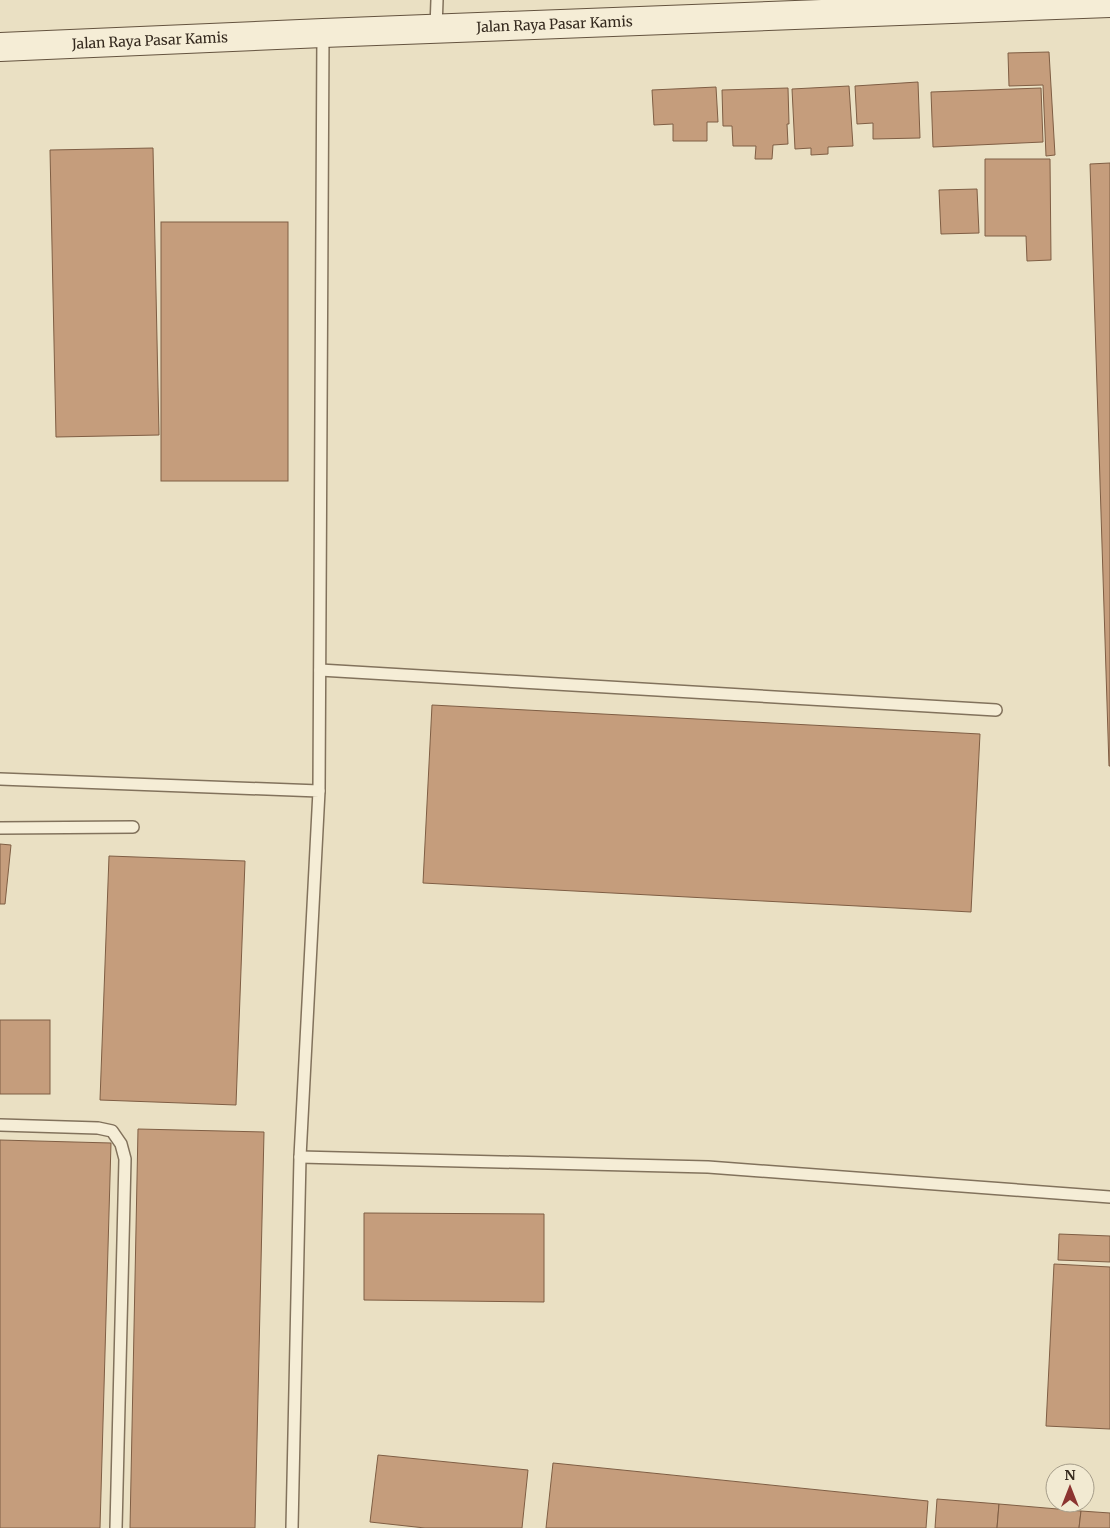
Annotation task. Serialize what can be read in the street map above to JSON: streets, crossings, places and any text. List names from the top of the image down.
{
  "streets": {
    "main road": ["Jalan Raya Pasar Kamis"]
  },
  "north": "top"
}
